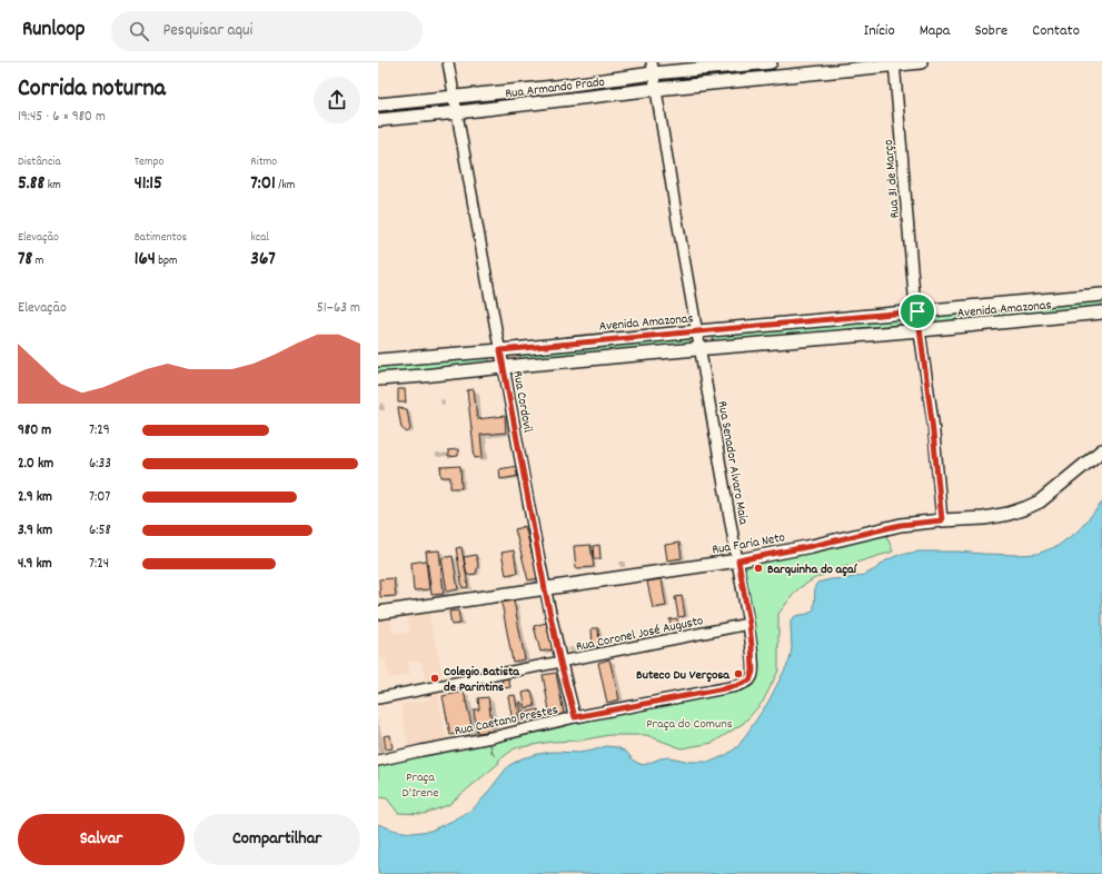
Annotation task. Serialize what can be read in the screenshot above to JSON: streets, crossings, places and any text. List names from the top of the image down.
{
  "streets": {
    "street": [
      "Rua Armando Prado",
      "Rua 31 de Março",
      "Avenida Amazonas",
      "Rua Cordovil",
      "Rua Senador Alvaro Maia",
      "Rua Faria Neto",
      "Rua Coronel José Augusto",
      "Rua Caetano Prestes"
    ]
  },
  "crossings": [
    ["Rua Armando Prado", "Rua 31 de Março"],
    ["Rua Armando Prado", "Rua Cordovil"],
    ["Rua Armando Prado", "Rua Senador Alvaro Maia"],
    ["Rua 31 de Março", "Avenida Amazonas"],
    ["Avenida Amazonas", "Rua Cordovil"],
    ["Avenida Amazonas", "Rua Senador Alvaro Maia"],
    ["Rua Cordovil", "Rua Faria Neto"],
    ["Rua Cordovil", "Rua Coronel José Augusto"],
    ["Rua Cordovil", "Rua Caetano Prestes"],
    ["Rua Senador Alvaro Maia", "Rua Faria Neto"],
    ["Rua Senador Alvaro Maia", "Rua Coronel José Augusto"],
    ["Rua Senador Alvaro Maia", "Rua Caetano Prestes"]
  ],
  "parks": ["Praça do Comuns", "Praça D'Irene"],
  "places": ["Barquinha do açaí", "Buteco Du Verçosa", "Colegio Batista de Parintins"],
  "page": {
    "header": "Runloop",
    "search": "Pesquisar aqui",
    "nav": [
      "Início",
      "Mapa",
      "Sobre",
      "Contato"
    ],
    "heading": ["Corrida noturna", "19:45 · 6 × 980 m"],
    "stats": [
      ["Distância", "5.88 km"],
      ["Tempo", "41:15"],
      ["Ritmo", "7:01 /km"],
      ["Elevação", "78 m"],
      ["Batimentos", "164 bpm"],
      ["kcal", "367"]
    ],
    "chart": ["Elevação", "51–63 m"],
    "list": [
      {
        "name": "980 m",
        "note": "7:29"
      },
      {
        "name": "2.0 km",
        "note": "6:33"
      },
      {
        "name": "2.9 km",
        "note": "7:07"
      },
      {
        "name": "3.9 km",
        "note": "6:58"
      },
      {
        "name": "4.9 km",
        "note": "7:24"
      }
    ],
    "buttons": ["Salvar", "Compartilhar"]
  }
}
